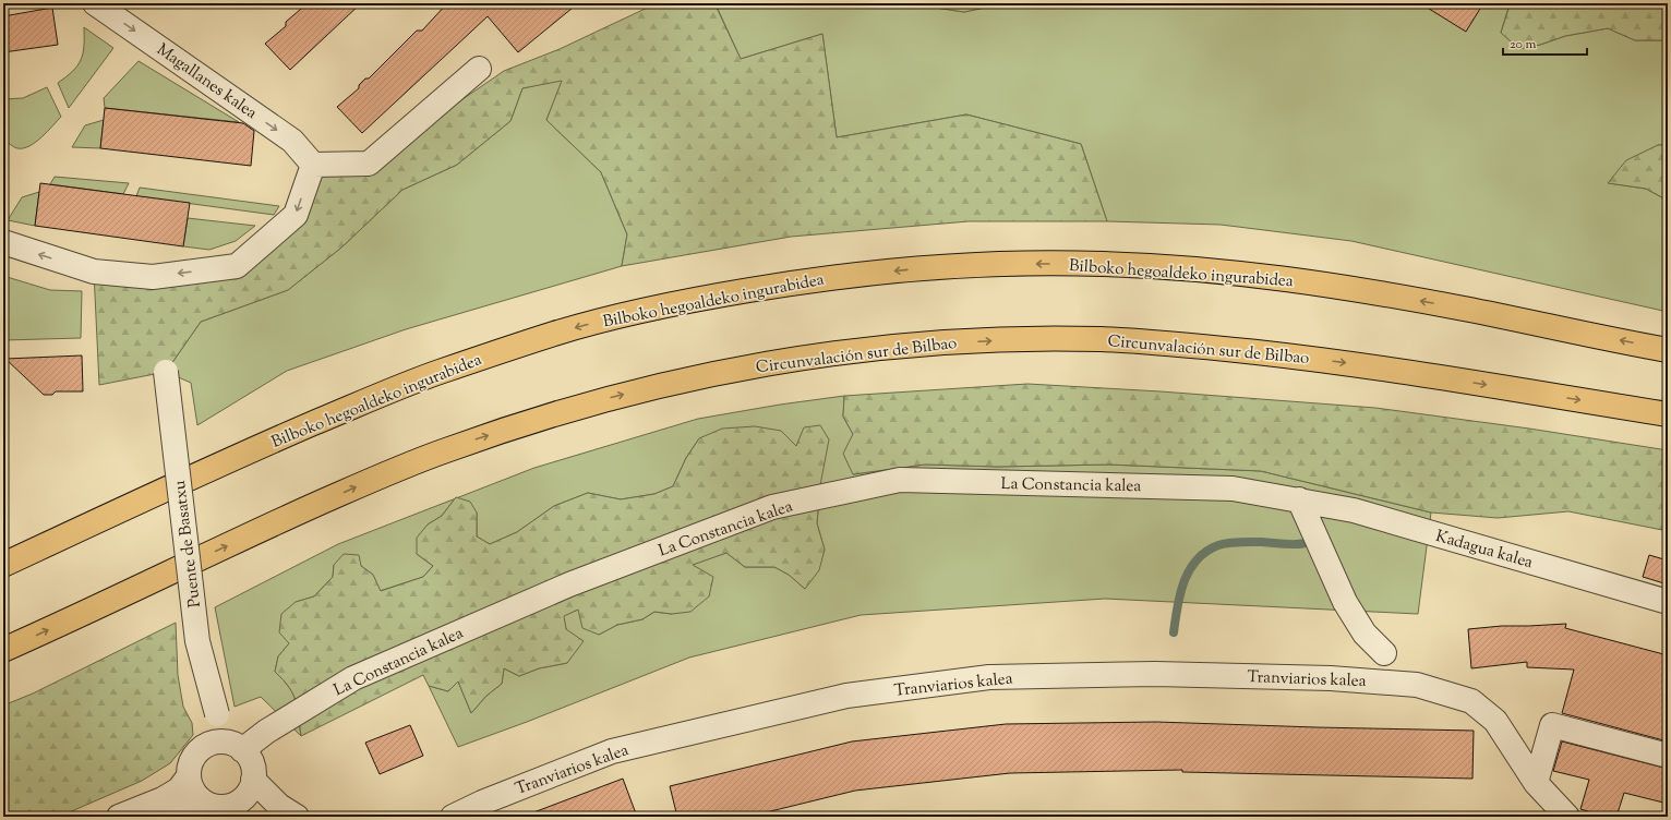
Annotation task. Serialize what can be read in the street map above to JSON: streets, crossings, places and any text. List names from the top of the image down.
{
  "streets": {
    "highway": ["Bilboko hegoaldeko ingurabidea", "Circunvalación sur de Bilbao"],
    "street": [
      "Magallanes kalea",
      "La Constancia kalea",
      "Puente de Basatxu",
      "Kadagua kalea",
      "Tranviarios kalea"
    ]
  },
  "crossings": [
    ["La Constancia kalea", "Puente de Basatxu"],
    ["La Constancia kalea", "Kadagua kalea"]
  ],
  "one_way": ["Magallanes kalea", "Bilboko hegoaldeko ingurabidea", "Circunvalación sur de Bilbao"],
  "scale_bar": "20 m"
}
